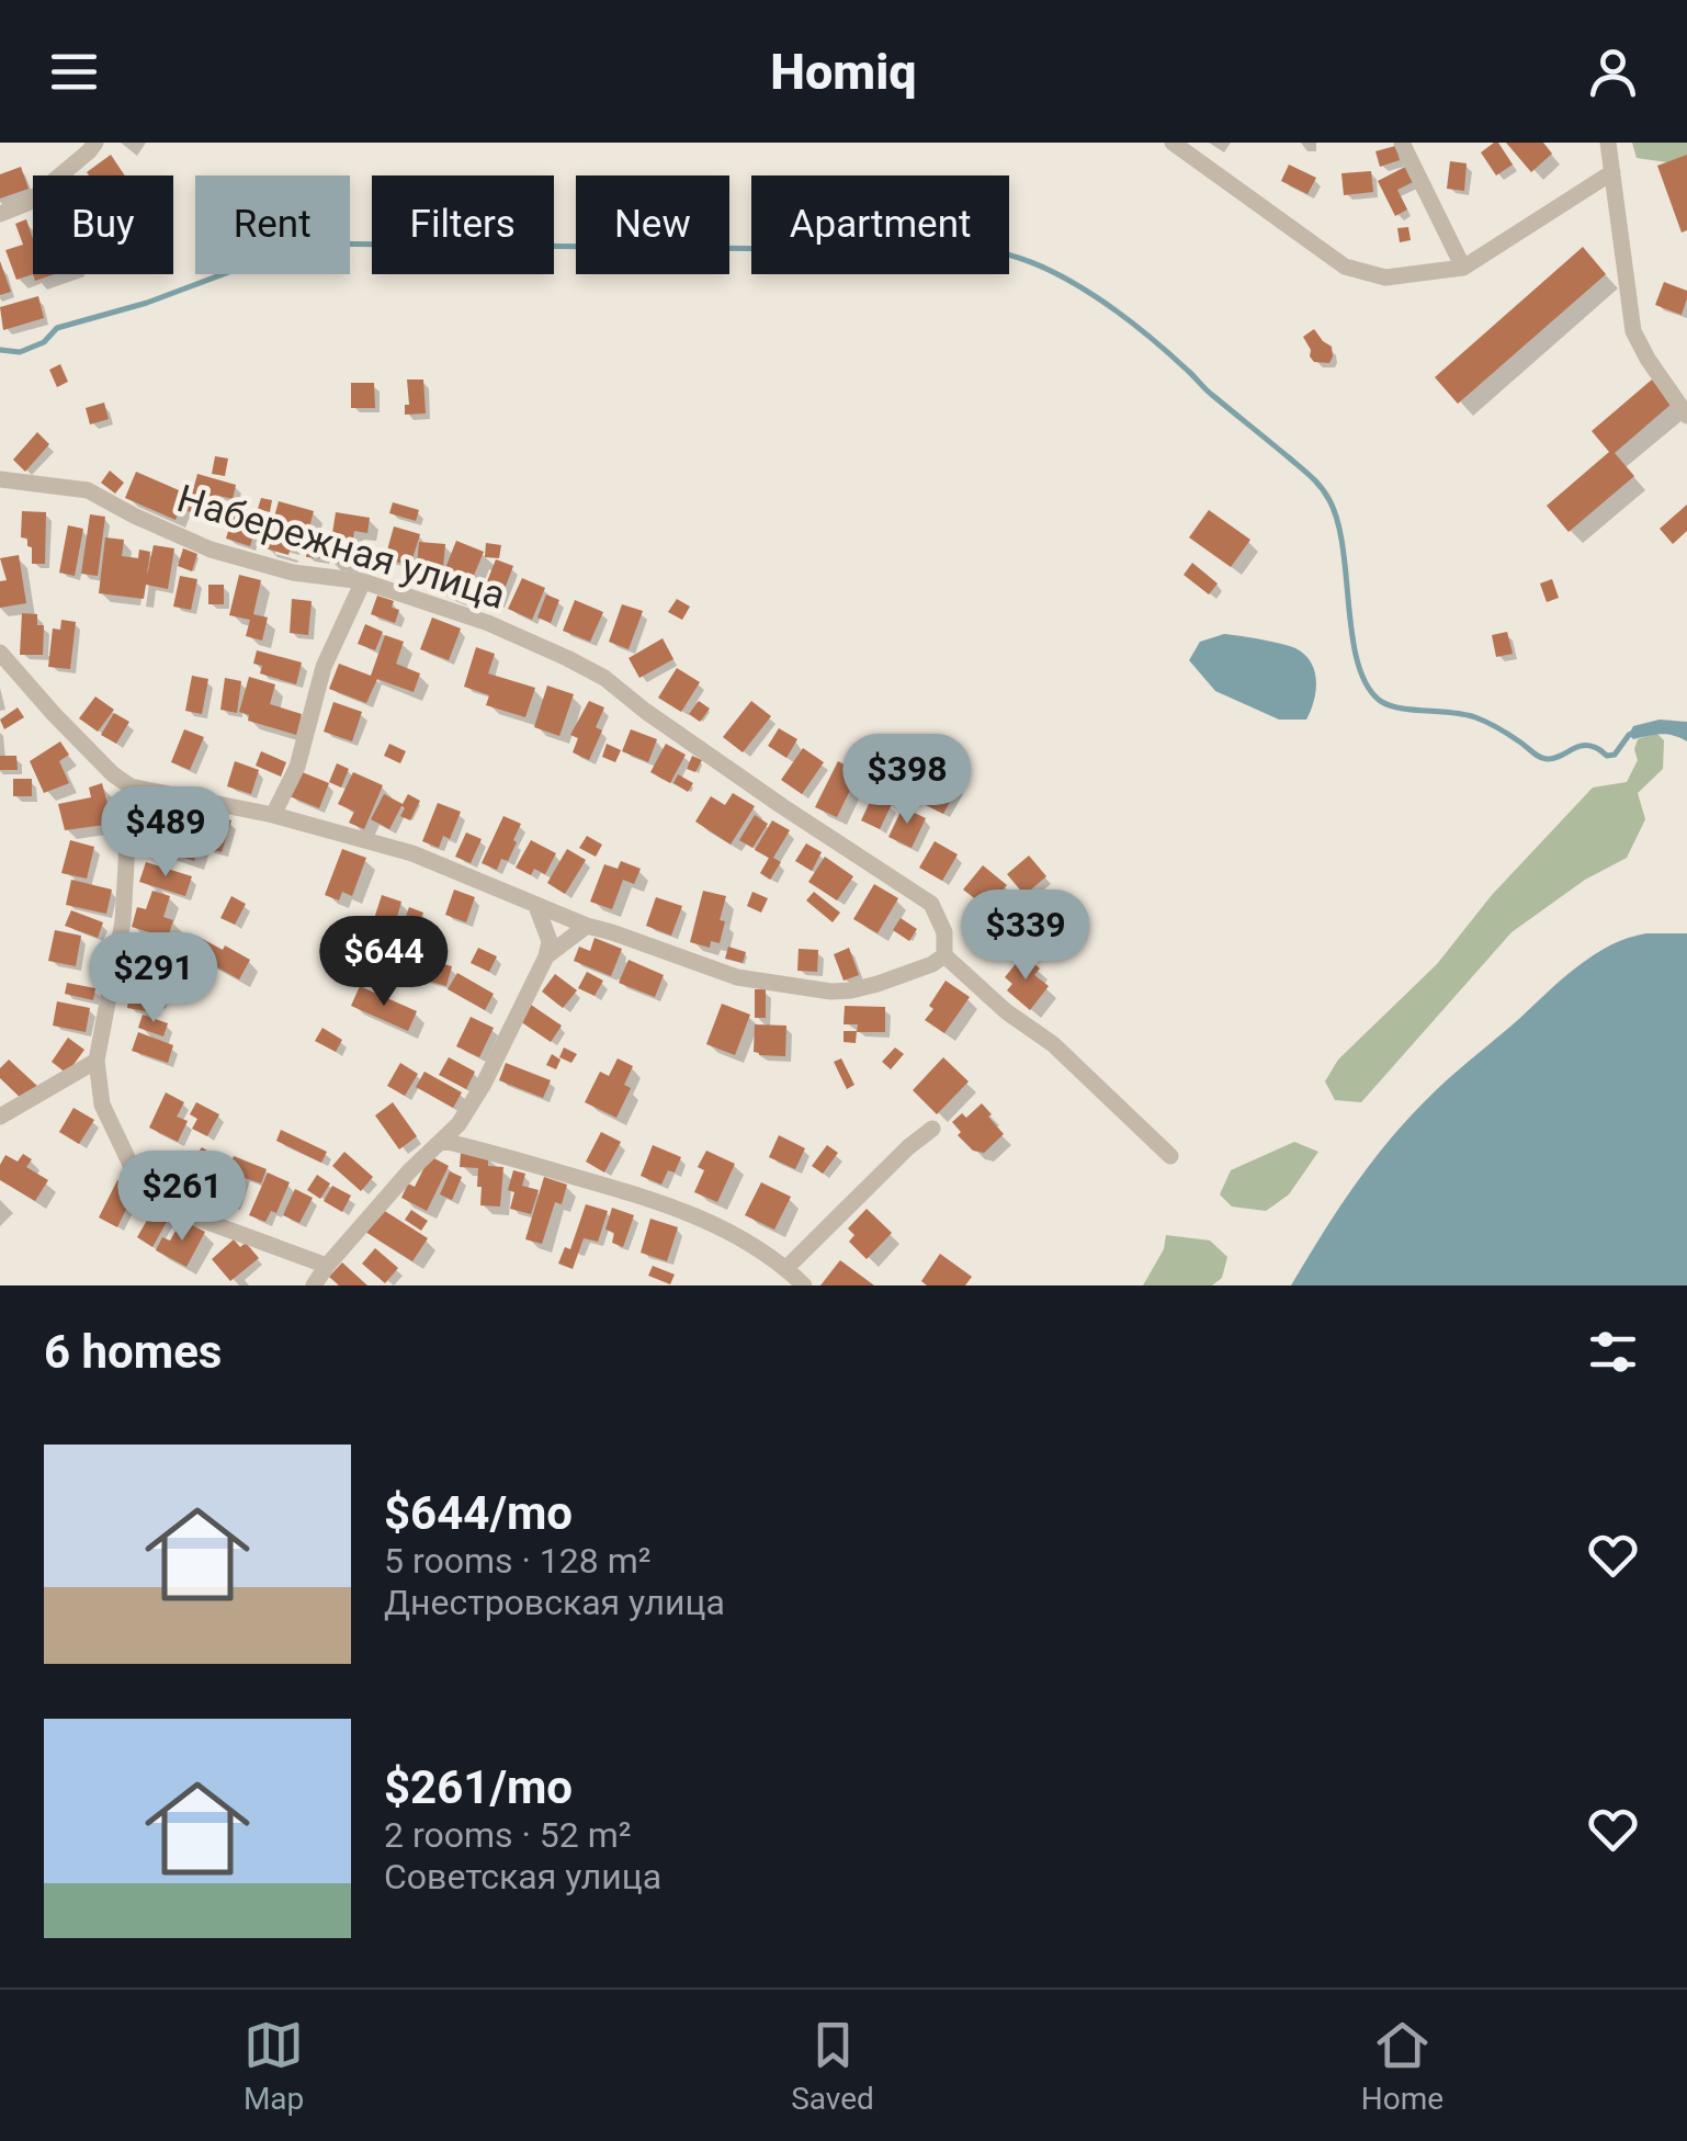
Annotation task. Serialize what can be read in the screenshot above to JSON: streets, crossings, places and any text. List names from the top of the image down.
{
  "streets": {
    "street": ["Набережная улица"]
  },
  "page": {
    "header": "Homiq",
    "chip": [
      "Buy",
      "Rent",
      "Filters",
      "New",
      "Apartment"
    ],
    "price": [
      "$398",
      "$489",
      "$339",
      "$644",
      "$291",
      "$261"
    ],
    "heading": "6 homes",
    "list": [
      {
        "name": "$644/mo",
        "note": "5 rooms · 128 m² · Днестровская улица"
      },
      {
        "name": "$261/mo",
        "note": "2 rooms · 52 m² · Советская улица"
      }
    ],
    "tabs": ["Map", "Saved", "Home"]
  }
}
